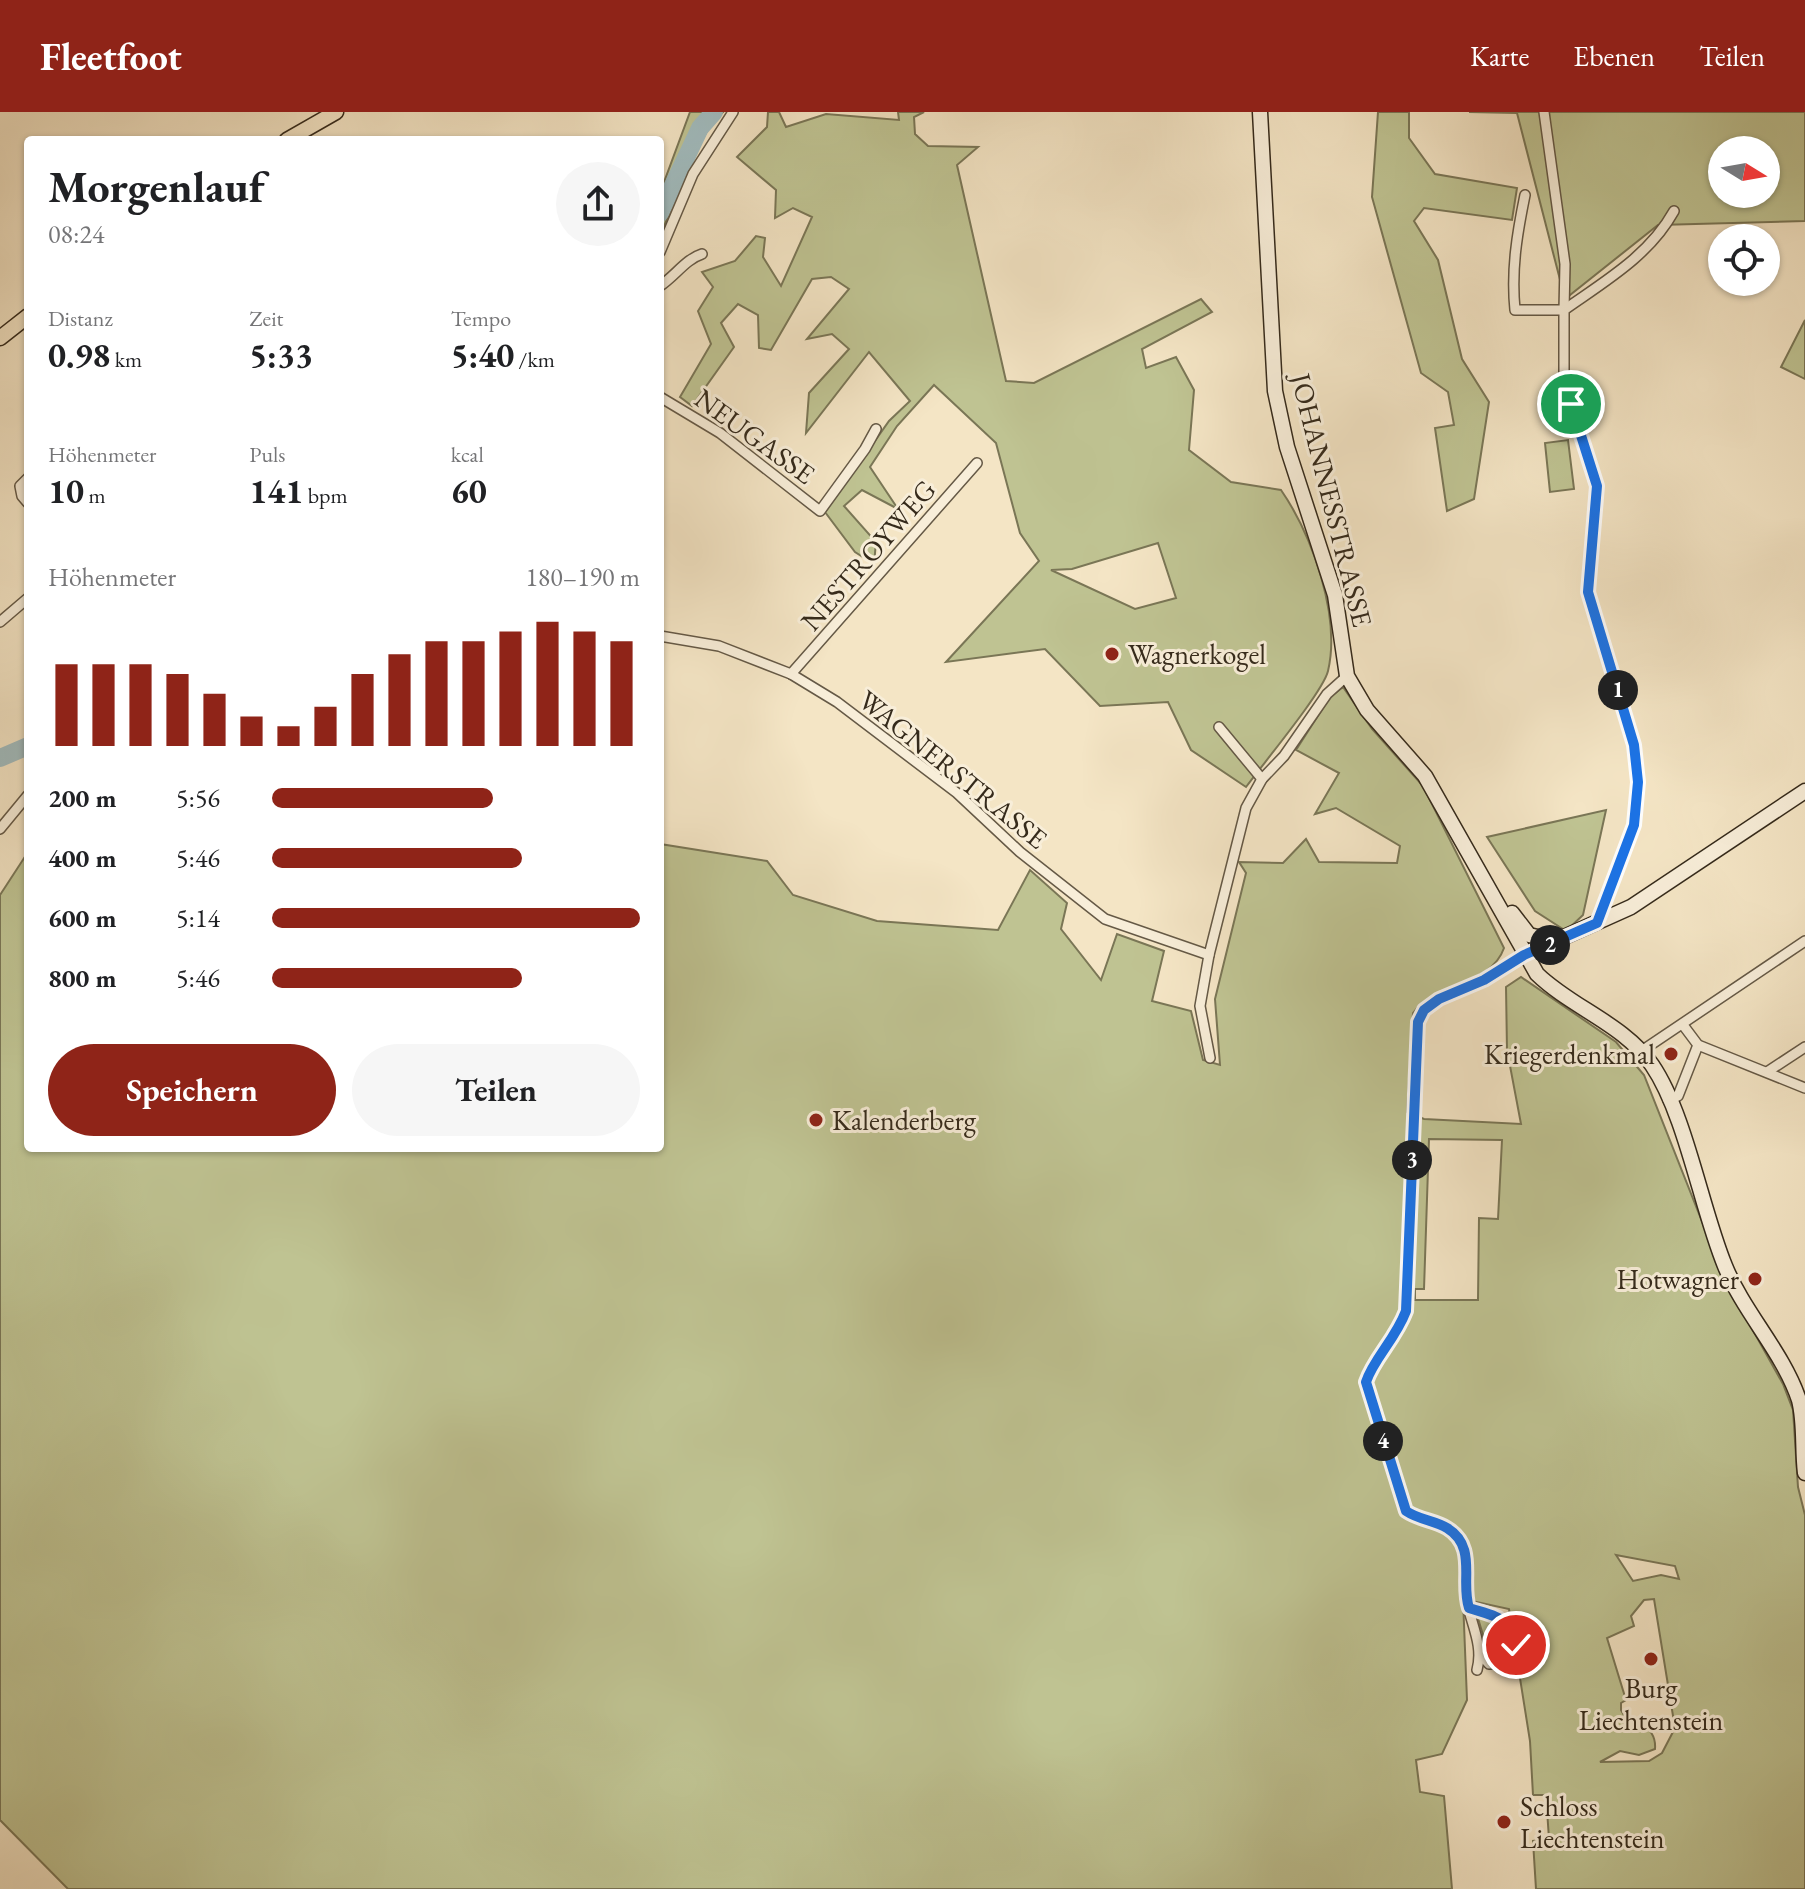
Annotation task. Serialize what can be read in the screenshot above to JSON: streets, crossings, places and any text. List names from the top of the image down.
{
  "streets": {
    "main road": ["JOHANNESSTRASSE"],
    "street": ["NEUGASSE", "NESTROYWEG", "WAGNERSTRASSE"]
  },
  "crossings": [
    ["NESTROYWEG", "WAGNERSTRASSE"]
  ],
  "places": [
    "Wagnerkogel",
    "Kriegerdenkmal",
    "Kalenderberg",
    "Hotwagner",
    "Burg Liechtenstein",
    "Schloss Liechtenstein"
  ],
  "north": "right",
  "page": {
    "header": "Fleetfoot",
    "nav": ["Karte", "Ebenen", "Teilen"],
    "heading": ["Morgenlauf", "08:24"],
    "stats": [
      ["Distanz", "0.98 km"],
      ["Zeit", "5:33"],
      ["Tempo", "5:40 /km"],
      ["Höhenmeter", "10 m"],
      ["Puls", "141 bpm"],
      ["kcal", "60"]
    ],
    "chart": ["Höhenmeter", "180–190 m"],
    "pins": [
      "1",
      "2",
      "3",
      "4"
    ],
    "list": [
      {
        "name": "200 m",
        "note": "5:56"
      },
      {
        "name": "400 m",
        "note": "5:46"
      },
      {
        "name": "600 m",
        "note": "5:14"
      },
      {
        "name": "800 m",
        "note": "5:46"
      }
    ],
    "buttons": ["Speichern", "Teilen"]
  }
}
